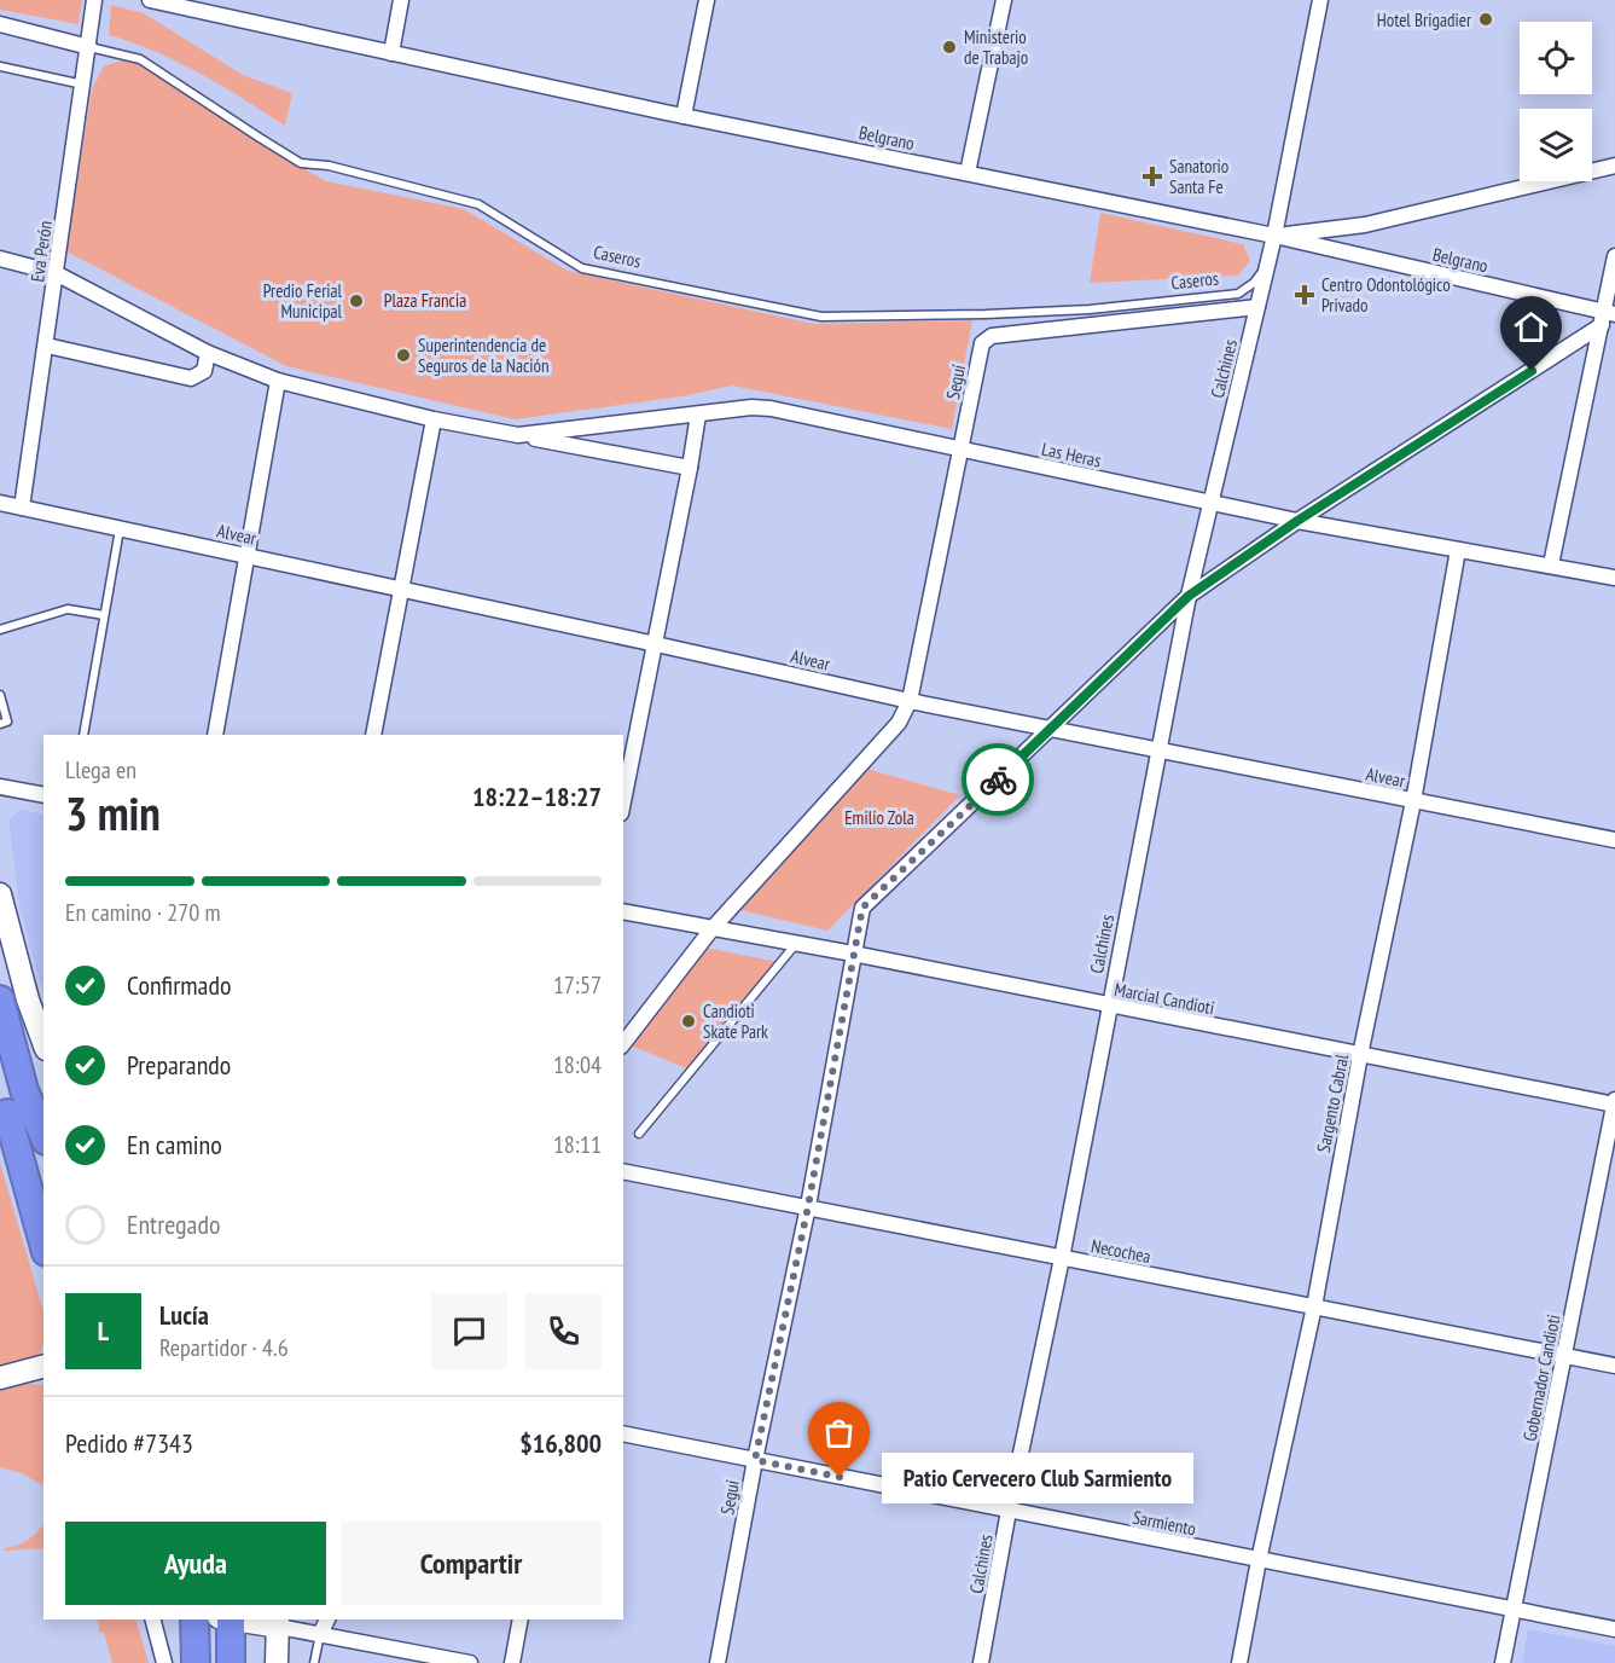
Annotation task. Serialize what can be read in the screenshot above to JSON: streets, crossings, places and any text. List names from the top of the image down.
{
  "streets": {
    "street": [
      "Belgrano",
      "Eva Perón",
      "Caseros",
      "Calchines",
      "Seguí",
      "Las Heras",
      "Alvear",
      "Marcial Candioti",
      "Sargento Cabral",
      "Necochea",
      "Gobernador Candioti",
      "Sarmiento"
    ]
  },
  "crossings": [
    ["Belgrano", "Calchines"],
    ["Belgrano", "Seguí"],
    ["Eva Perón", "Caseros"],
    ["Eva Perón", "Las Heras"],
    ["Eva Perón", "Alvear"],
    ["Caseros", "Calchines"],
    ["Calchines", "Seguí"],
    ["Calchines", "Las Heras"],
    ["Calchines", "Alvear"],
    ["Calchines", "Marcial Candioti"],
    ["Calchines", "Necochea"],
    ["Calchines", "Sarmiento"],
    ["Seguí", "Las Heras"],
    ["Seguí", "Alvear"],
    ["Seguí", "Marcial Candioti"],
    ["Seguí", "Necochea"],
    ["Seguí", "Sarmiento"],
    ["Las Heras", "Sargento Cabral"],
    ["Alvear", "Sargento Cabral"],
    ["Marcial Candioti", "Sargento Cabral"],
    ["Marcial Candioti", "Gobernador Candioti"],
    ["Sargento Cabral", "Necochea"],
    ["Sargento Cabral", "Sarmiento"],
    ["Necochea", "Gobernador Candioti"],
    ["Gobernador Candioti", "Sarmiento"]
  ],
  "parks": ["Plaza Francia", "Emilio Zola"],
  "places": {
    "other": [
      "Hotel Brigadier",
      "Ministerio de Trabajo",
      "Predio Ferial Municipal",
      "Superintendencia de Seguros de la Nación",
      "Candioti Skate Park",
      "Patio Cervecero Club Sarmiento"
    ],
    "health": ["Sanatorio Santa Fe", "Centro Odontológico Privado"]
  },
  "page": {
    "heading": ["3 min", "Llega en", "18:22–18:27"],
    "panel": [
      "Lucía",
      "Repartidor · 4.6",
      "Pedido #7343",
      "$16,800"
    ],
    "bar": "En camino · 270 m",
    "list": [
      ["Confirmado", "17:57"],
      ["Preparando", "18:04"],
      ["En camino", "18:11"],
      "Entregado"
    ],
    "round": "L",
    "bubble": "Patio Cervecero Club Sarmiento",
    "buttons": ["Ayuda", "Compartir"]
  }
}
